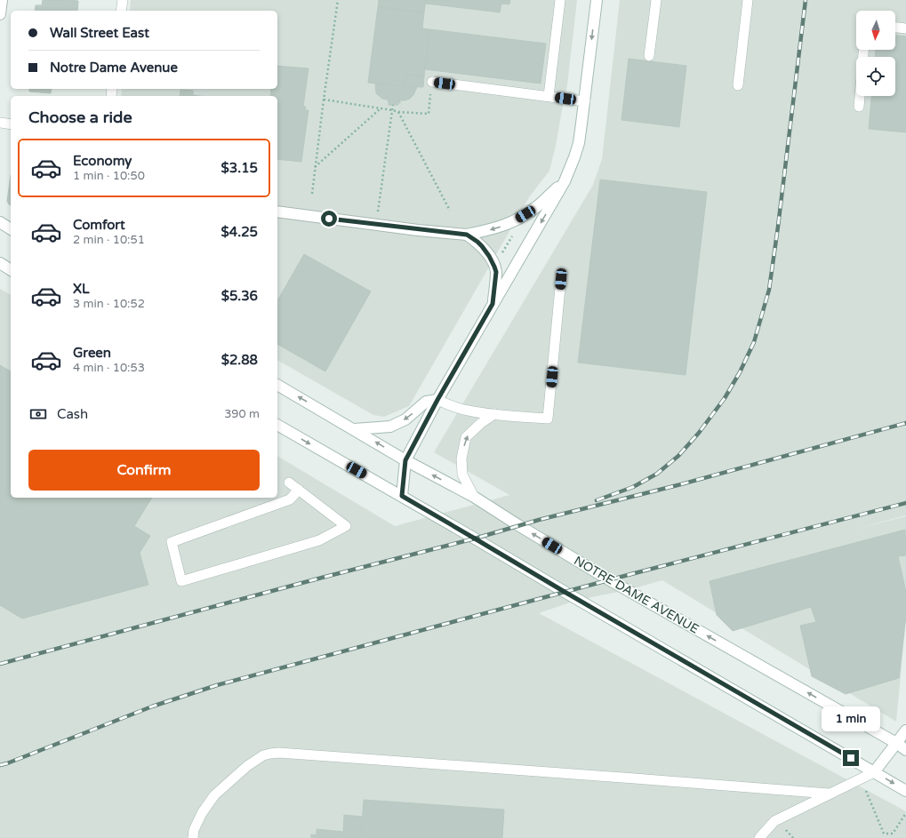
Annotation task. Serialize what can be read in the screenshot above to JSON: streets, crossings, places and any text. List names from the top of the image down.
{
  "streets": {
    "main road": ["NOTRE DAME AVENUE"]
  },
  "north": "bottom",
  "page": {
    "banner": ["Wall Street East", "Notre Dame Avenue"],
    "heading": "Choose a ride",
    "list": [
      {
        "name": "Economy",
        "note": "1 min · 10:50",
        "value": "$3.15"
      },
      {
        "name": "Comfort",
        "note": "2 min · 10:51",
        "value": "$4.25"
      },
      {
        "name": "XL",
        "note": "3 min · 10:52",
        "value": "$5.36"
      },
      {
        "name": "Green",
        "note": "4 min · 10:53",
        "value": "$2.88"
      }
    ],
    "pay": ["Cash", "390 m"],
    "buttons": "Confirm",
    "bubble": "1 min"
  }
}
